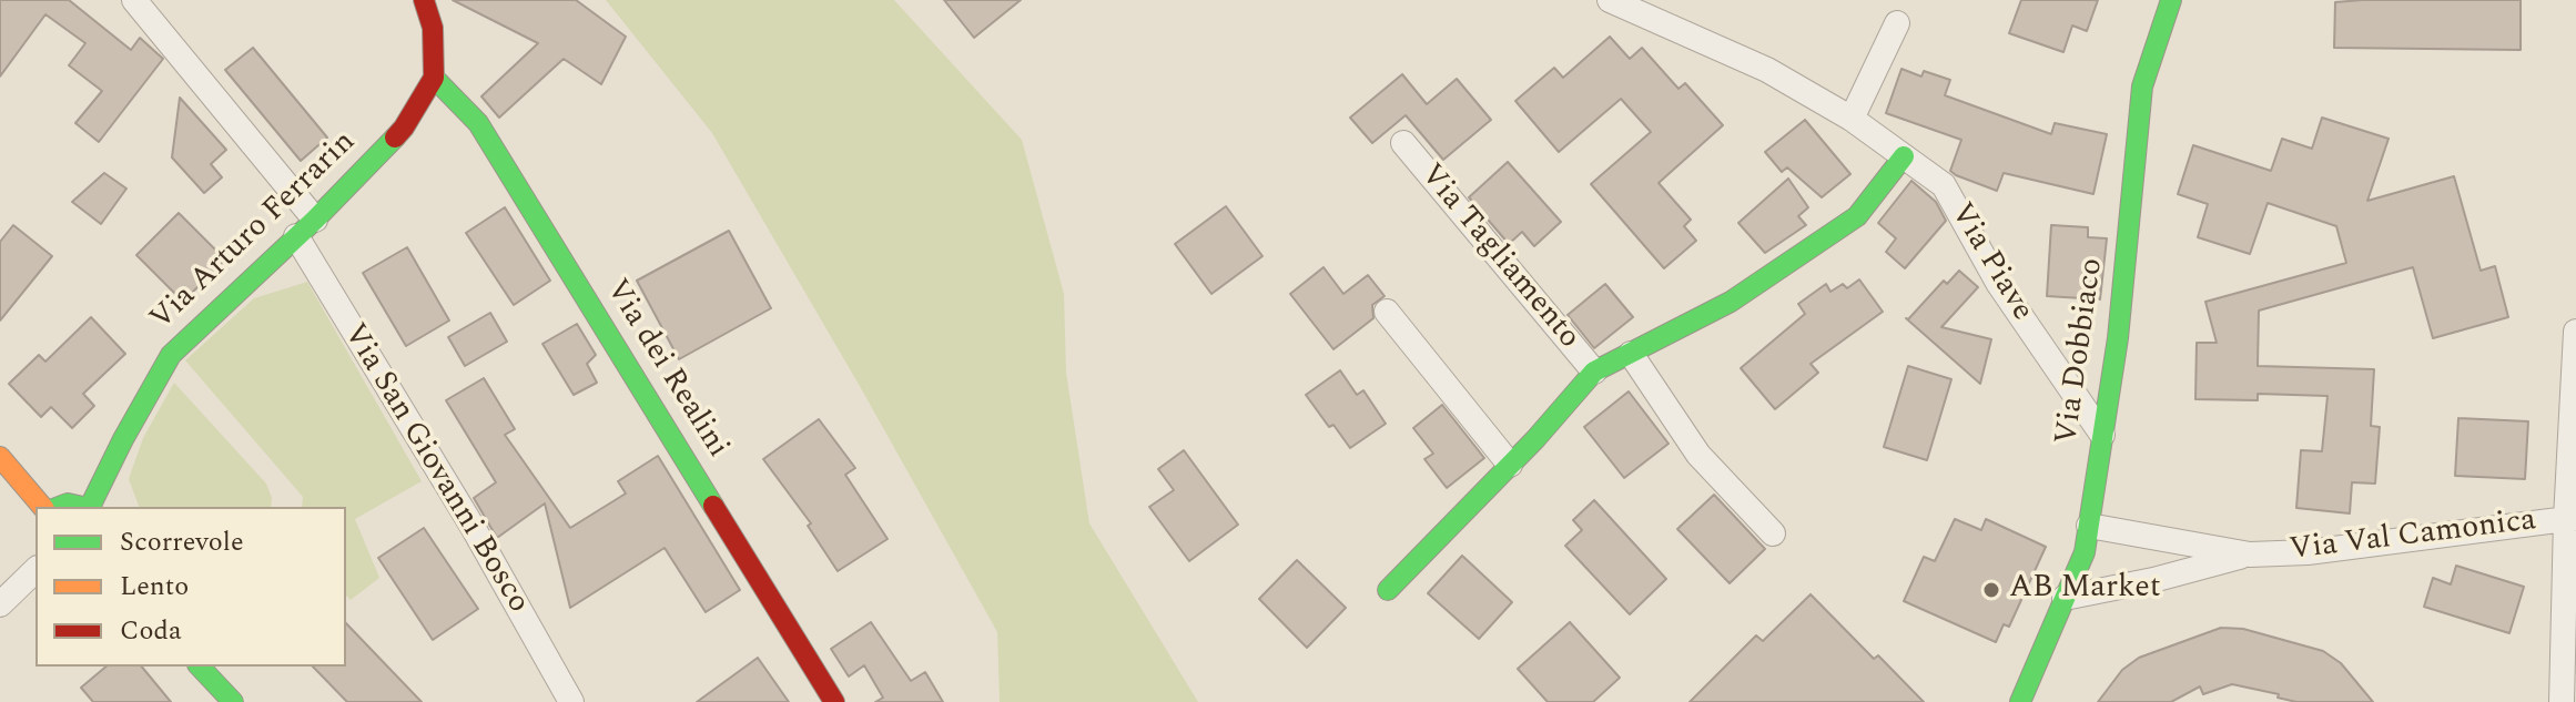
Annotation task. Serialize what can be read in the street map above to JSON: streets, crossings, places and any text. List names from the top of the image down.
{
  "streets": {
    "street": [
      "Via Arturo Ferrarin",
      "Via Tagliamento",
      "Via Piave",
      "Via Dobbiaco",
      "Via dei Realini",
      "Via San Giovanni Bosco",
      "Via Val Camonica"
    ]
  },
  "crossings": [
    ["Via Arturo Ferrarin", "Via dei Realini"],
    ["Via Arturo Ferrarin", "Via San Giovanni Bosco"],
    ["Via Tagliamento", "Via Piave"],
    ["Via Piave", "Via Dobbiaco"],
    ["Via Dobbiaco", "Via Val Camonica"]
  ],
  "places": ["AB Market"],
  "legend": ["Scorrevole", "Lento", "Coda"]
}
